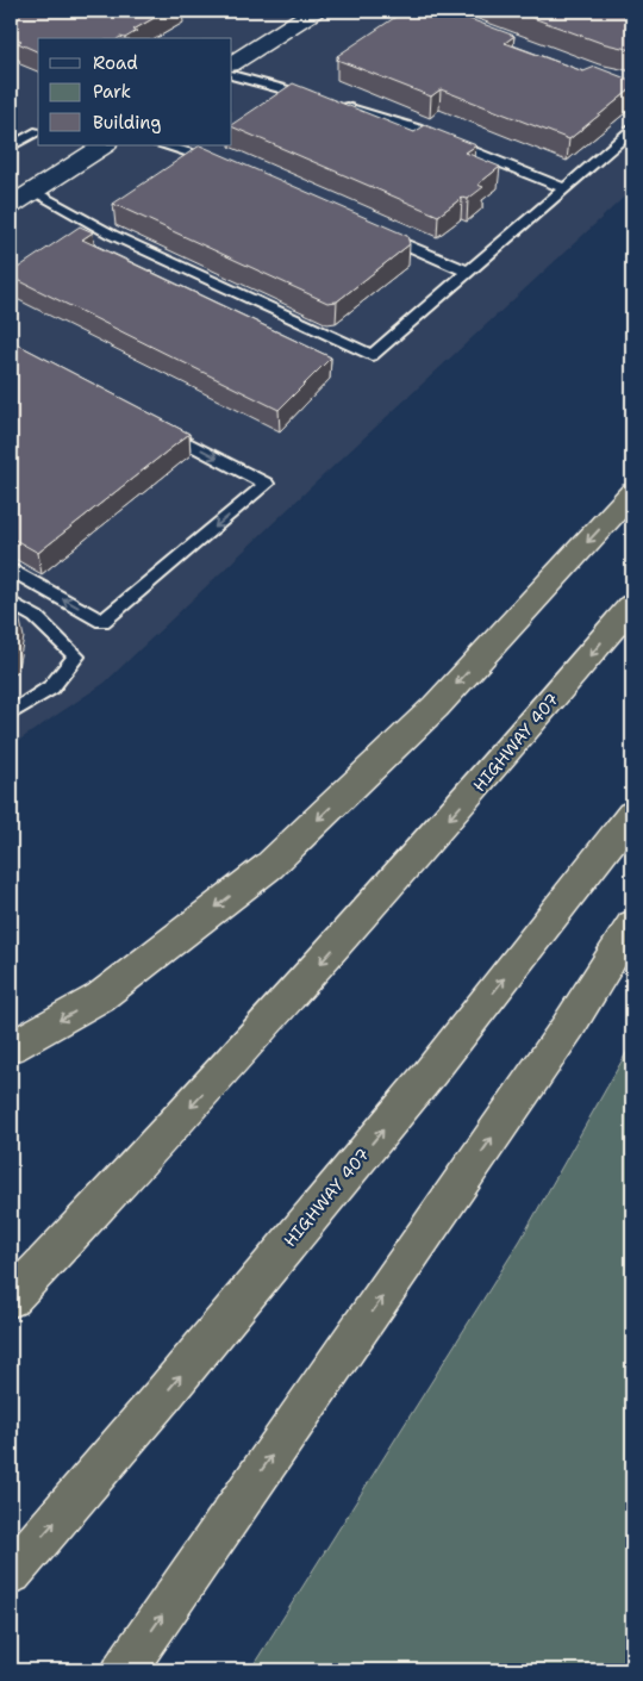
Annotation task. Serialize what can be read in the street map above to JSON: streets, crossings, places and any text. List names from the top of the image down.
{
  "streets": {
    "highway": ["HIGHWAY 407"]
  },
  "legend": ["Road", "Park", "Building"]
}
